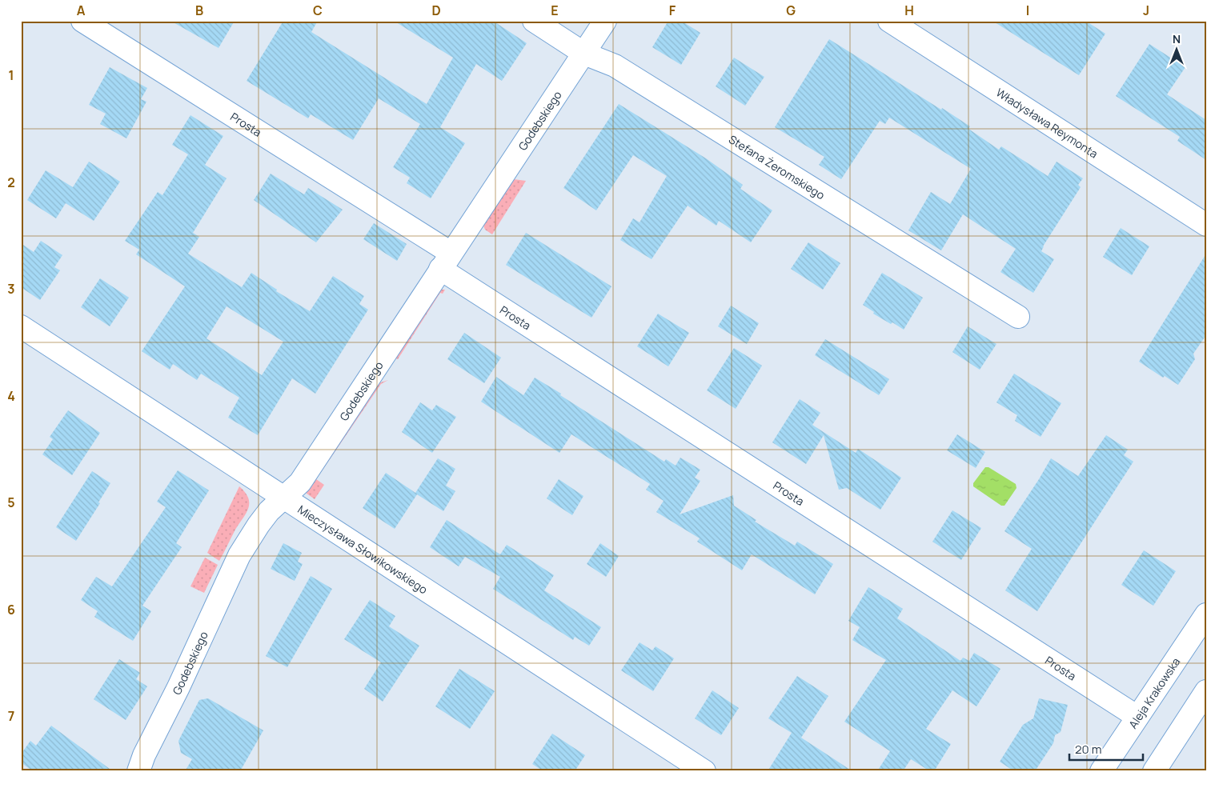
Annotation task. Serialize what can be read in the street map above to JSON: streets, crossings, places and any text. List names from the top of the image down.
{
  "streets": {
    "street": [
      "Godebskiego",
      "Władysława Reymonta",
      "Prosta",
      "Stefana Żeromskiego",
      "Mieczysława Słowikowskiego",
      "Aleja Krakowska"
    ]
  },
  "crossings": [
    ["Godebskiego", "Prosta"],
    ["Godebskiego", "Stefana Żeromskiego"],
    ["Godebskiego", "Mieczysława Słowikowskiego"],
    ["Prosta", "Aleja Krakowska"]
  ],
  "scale_bar": "20 m",
  "north": "top",
  "grid": {
    "columns": [
      "A",
      "B",
      "C",
      "D",
      "E",
      "F",
      "G",
      "H",
      "I",
      "J"
    ],
    "rows": [
      "1",
      "2",
      "3",
      "4",
      "5",
      "6",
      "7"
    ]
  }
}
